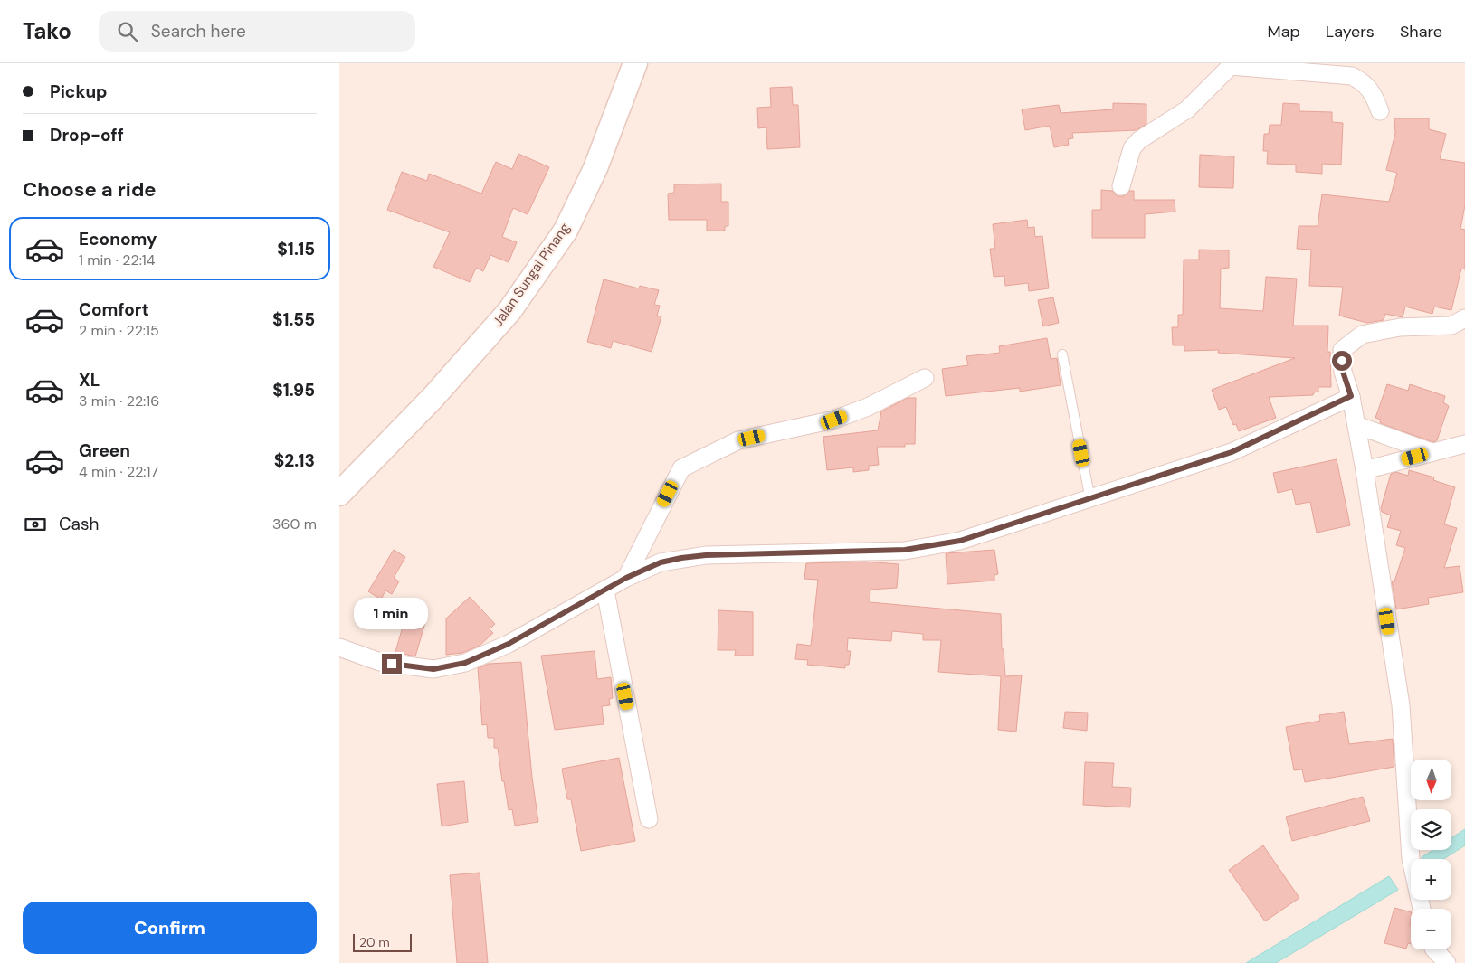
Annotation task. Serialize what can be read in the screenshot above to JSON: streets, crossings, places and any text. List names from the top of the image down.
{
  "streets": {
    "street": ["Jalan Sungai Pinang"]
  },
  "scale_bar": "20 m",
  "north": "bottom",
  "page": {
    "header": "Tako",
    "search": "Search here",
    "nav": ["Map", "Layers", "Share"],
    "banner": ["Pickup", "Drop-off"],
    "heading": "Choose a ride",
    "list": [
      {
        "name": "Economy",
        "note": "1 min · 22:14",
        "value": "$1.15"
      },
      {
        "name": "Comfort",
        "note": "2 min · 22:15",
        "value": "$1.55"
      },
      {
        "name": "XL",
        "note": "3 min · 22:16",
        "value": "$1.95"
      },
      {
        "name": "Green",
        "note": "4 min · 22:17",
        "value": "$2.13"
      }
    ],
    "pay": ["Cash", "360 m"],
    "bubble": "1 min",
    "map_buttons": ["+", "−"],
    "buttons": "Confirm",
    "scale": "20 m"
  }
}
